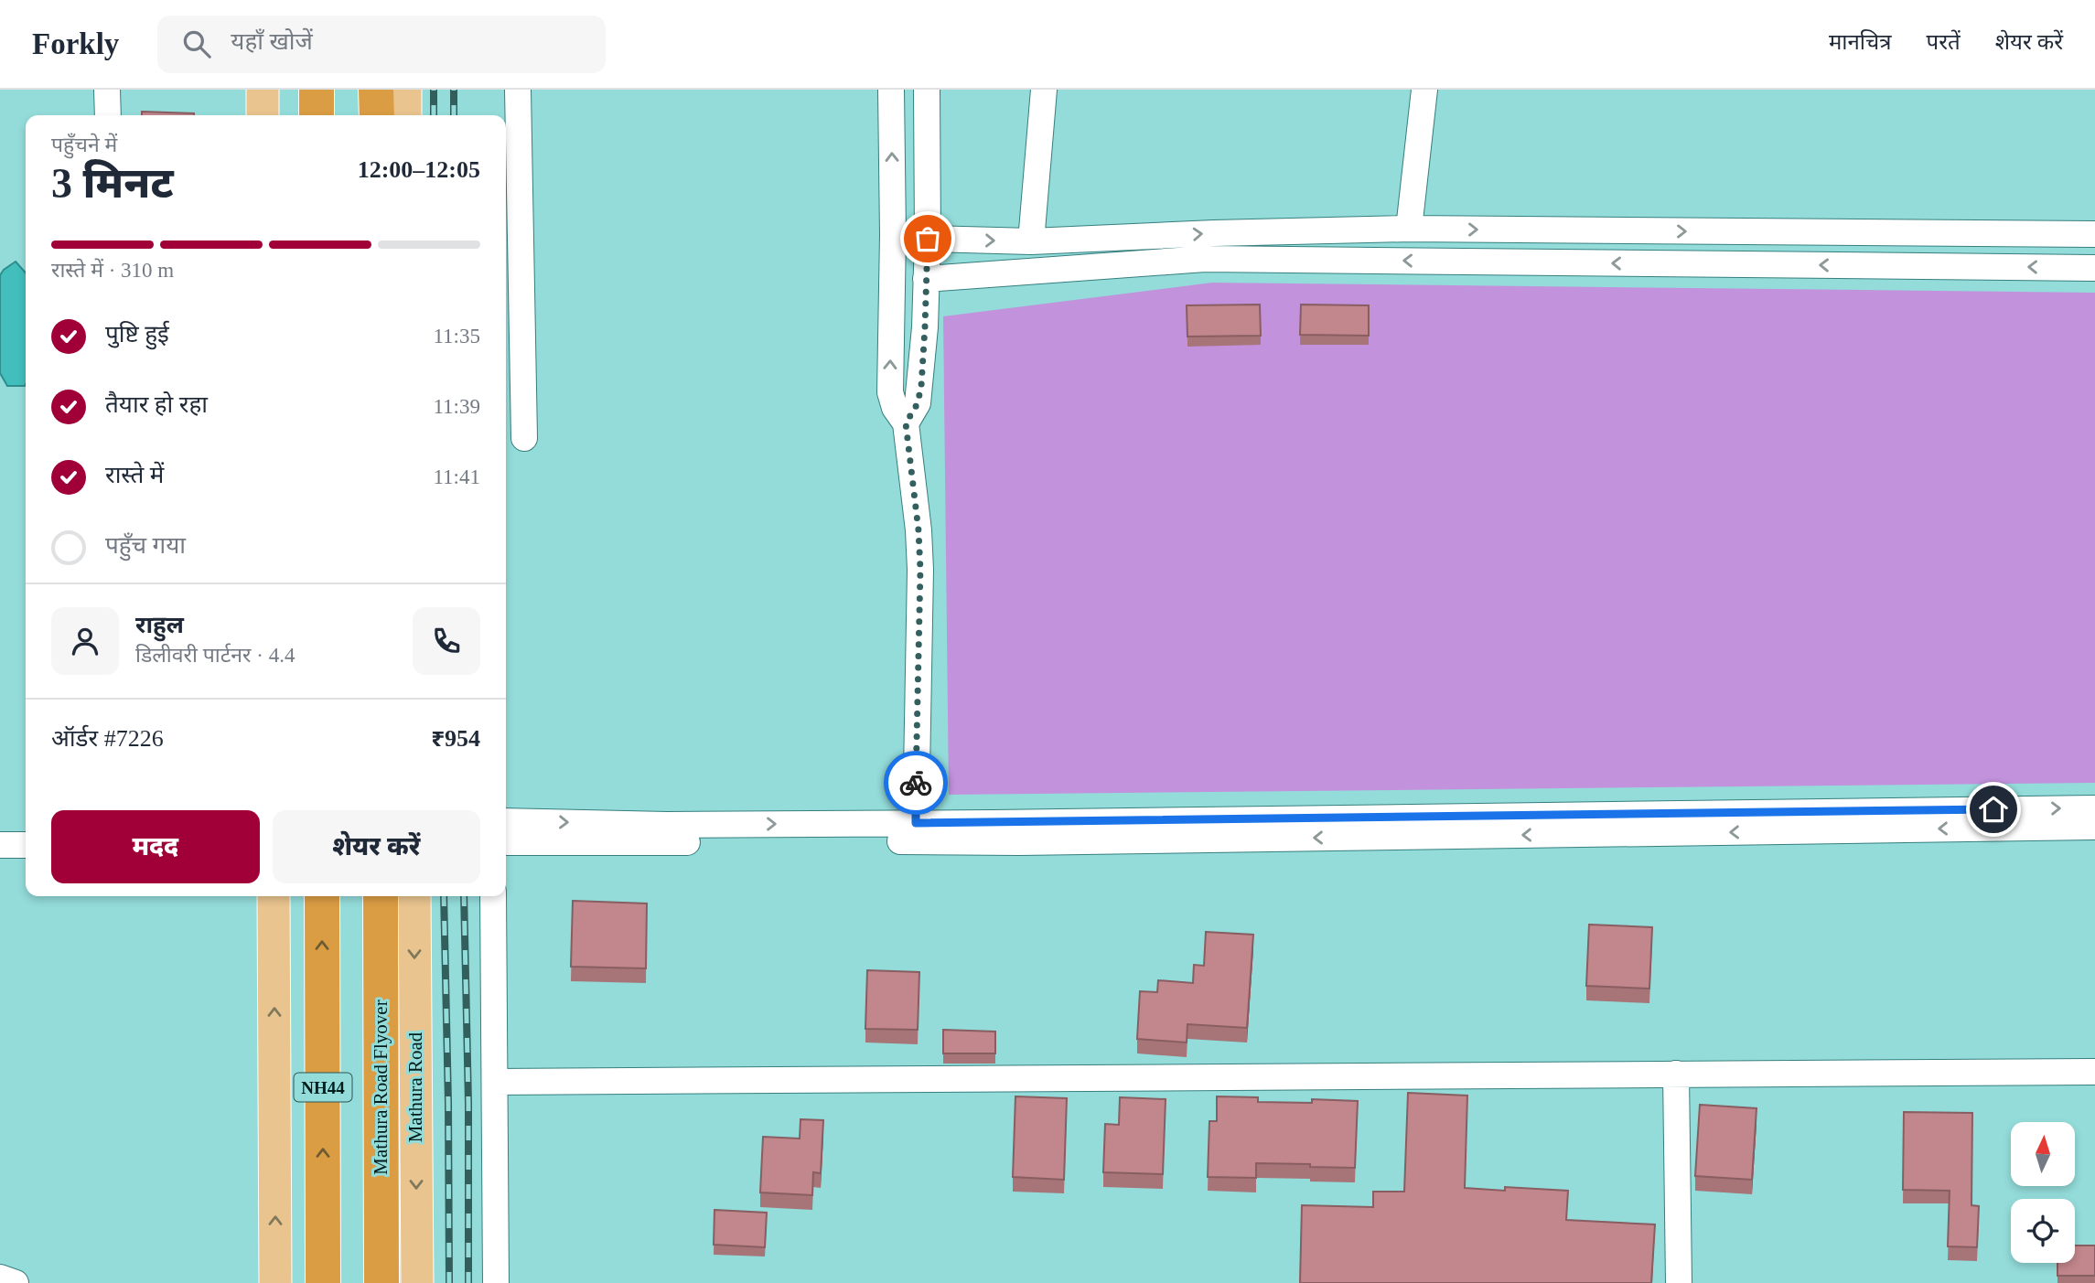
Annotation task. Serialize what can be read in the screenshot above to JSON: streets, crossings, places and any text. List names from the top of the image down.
{
  "streets": {
    "highway": ["NH44", "Mathura Road Flyover"],
    "main road": ["Mathura Road"]
  },
  "north": "top",
  "page": {
    "header": "Forkly",
    "search": "यहाँ खोजें",
    "nav": ["मानचित्र", "परतें", "शेयर करें"],
    "heading": ["3 मिनट", "पहुँचने में", "12:00–12:05"],
    "panel": [
      "राहुल",
      "डिलीवरी पार्टनर · 4.4",
      "ऑर्डर #7226",
      "₹954"
    ],
    "bar": "रास्ते में · 310 m",
    "list": [
      ["पुष्टि हुई", "11:35"],
      ["तैयार हो रहा", "11:39"],
      ["रास्ते में", "11:41"],
      "पहुँच गया"
    ],
    "buttons": ["मदद", "शेयर करें"]
  }
}
